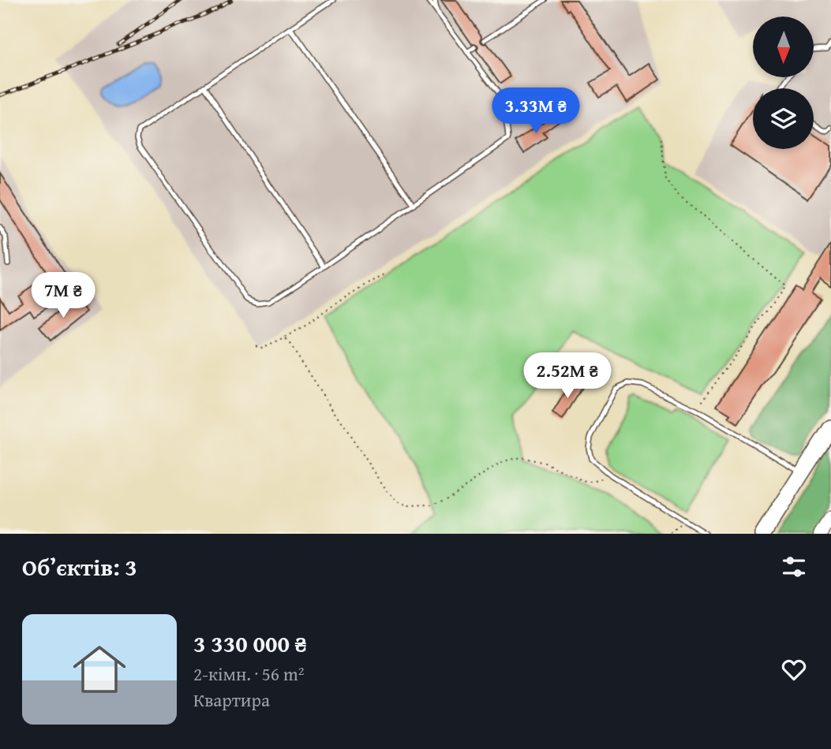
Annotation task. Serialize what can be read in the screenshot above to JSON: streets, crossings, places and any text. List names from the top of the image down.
{
  "north": "bottom",
  "page": {
    "price": ["3.33M ₴", "7M ₴", "2.52M ₴"],
    "heading": "Об’єктів: 3",
    "list": [
      {
        "name": "3 330 000 ₴",
        "note": "2-кімн. · 56 m² · Квартира"
      }
    ]
  }
}
